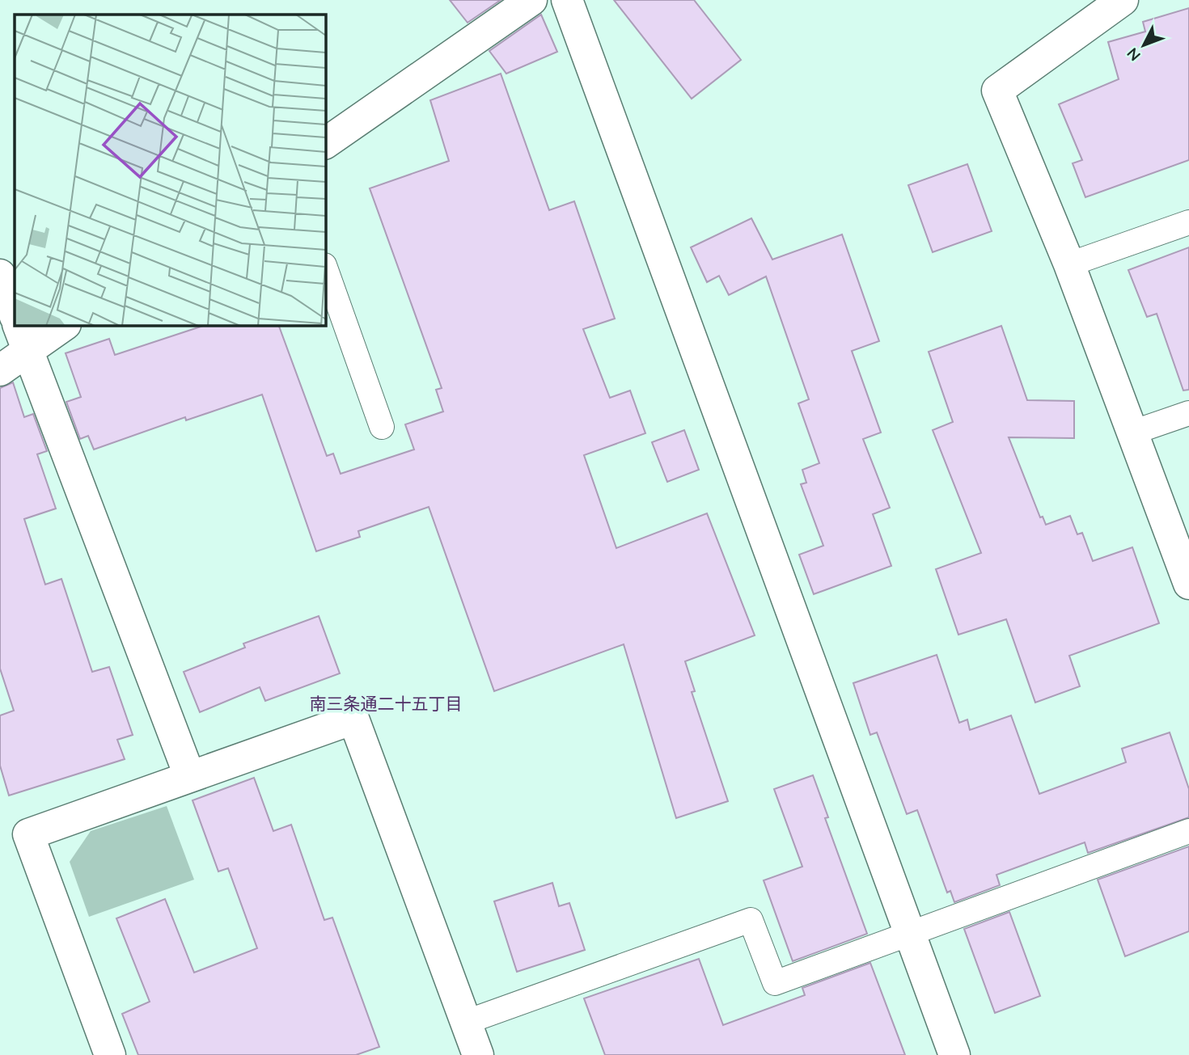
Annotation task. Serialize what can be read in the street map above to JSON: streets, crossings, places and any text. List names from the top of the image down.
{
  "districts": ["南三条通二十五丁目"],
  "north": "bottom left"
}
